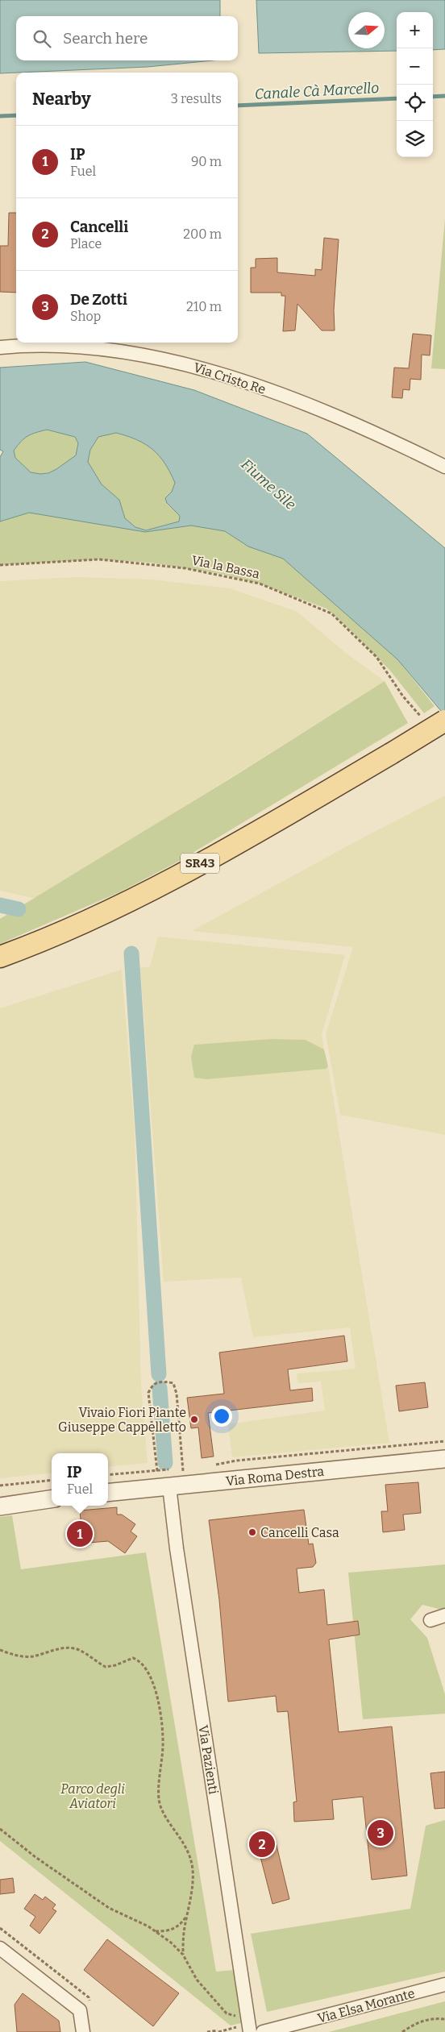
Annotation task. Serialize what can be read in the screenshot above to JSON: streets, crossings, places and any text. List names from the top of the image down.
{
  "streets": {
    "main road": ["SR43"],
    "street": [
      "Via Cristo Re",
      "Via Roma Destra",
      "Via Pazienti",
      "Via Elsa Morante"
    ],
    "path": ["Via la Bassa"]
  },
  "crossings": [
    ["Via Roma Destra", "Via Pazienti"]
  ],
  "water": ["Canale Cà Marcello", "Fiume Sile"],
  "parks": ["Parco degli Aviatori"],
  "places": ["Vivaio Fiori Piante Giuseppe Cappelletto", "Cancelli Casa"],
  "north": "right",
  "page": {
    "map_buttons": ["+", "−"],
    "search": "Search here",
    "heading": ["Nearby", "3 results"],
    "list": [
      {
        "mark": "1",
        "name": "IP",
        "note": "Fuel",
        "value": "90 m"
      },
      {
        "mark": "2",
        "name": "Cancelli",
        "note": "Place",
        "value": "200 m"
      },
      {
        "mark": "3",
        "name": "De Zotti",
        "note": "Shop",
        "value": "210 m"
      }
    ],
    "popup": ["IP", "Fuel"],
    "pins": ["1", "3", "2"]
  }
}
